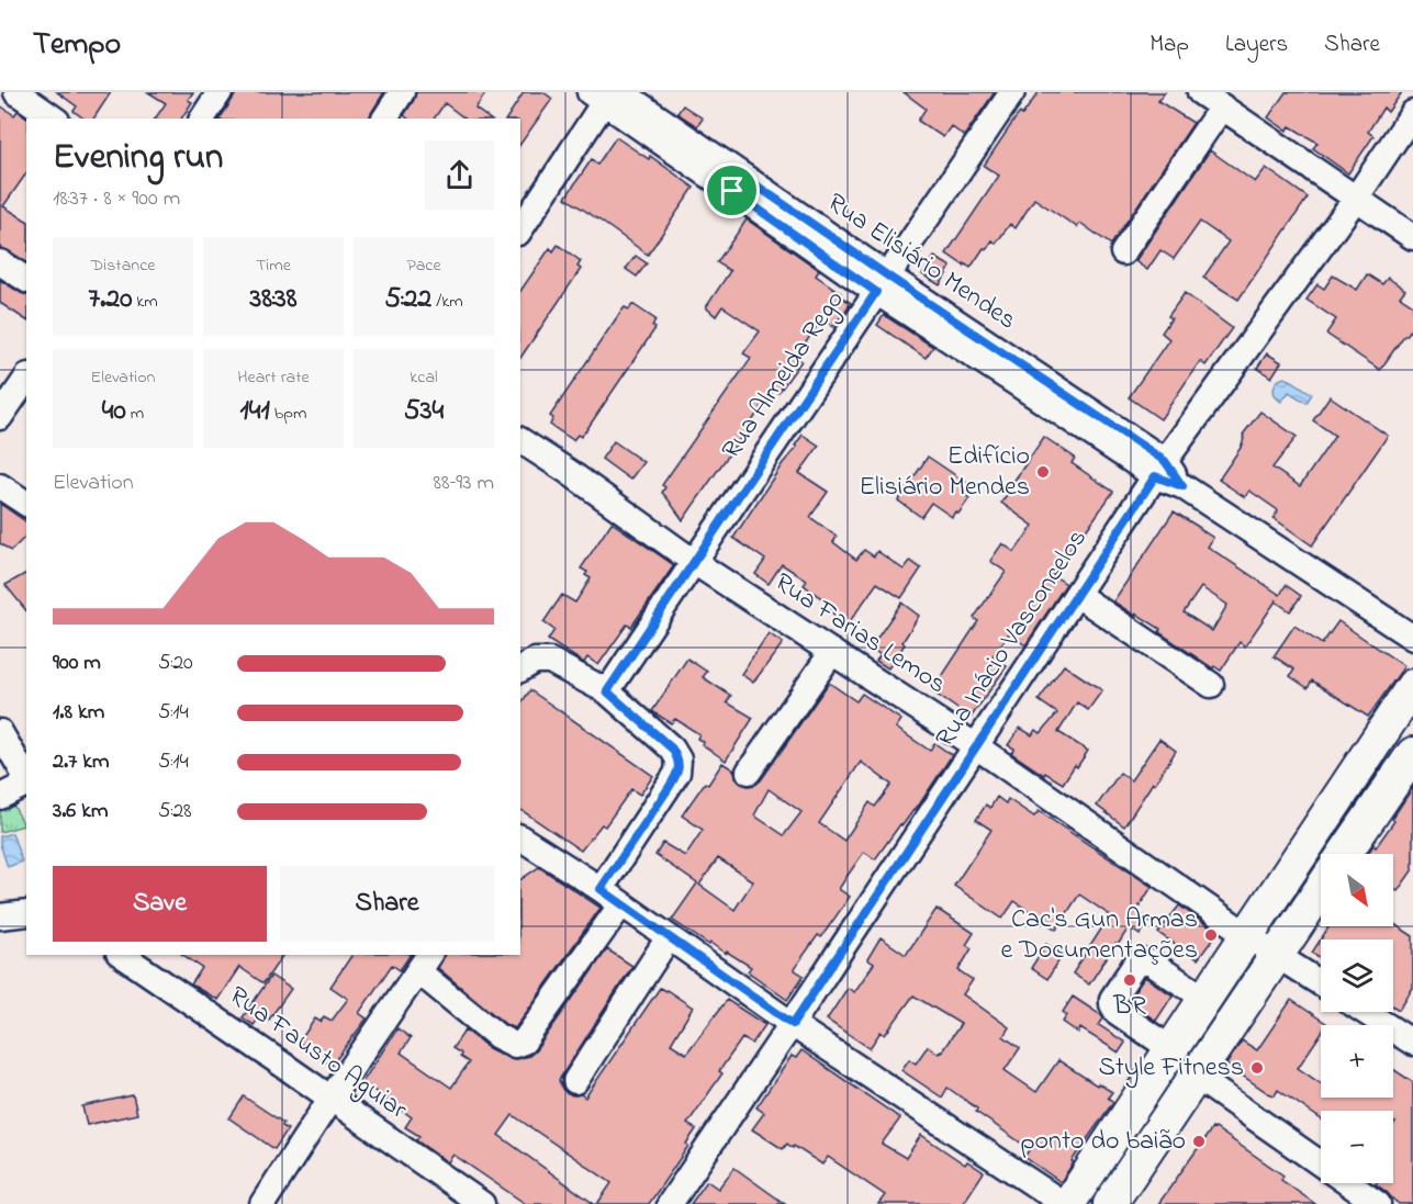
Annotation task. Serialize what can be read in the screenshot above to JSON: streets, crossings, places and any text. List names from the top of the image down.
{
  "streets": {
    "street": [
      "Rua Elisiário Mendes",
      "Rua Almeida Rego",
      "Rua Farias Lemos",
      "Rua Inácio Vasconcelos",
      "Rua Fausto Aguiar"
    ]
  },
  "crossings": [
    ["Rua Elisiário Mendes", "Rua Almeida Rego"],
    ["Rua Elisiário Mendes", "Rua Inácio Vasconcelos"],
    ["Rua Almeida Rego", "Rua Farias Lemos"],
    ["Rua Farias Lemos", "Rua Inácio Vasconcelos"]
  ],
  "places": [
    "Edifício Elisiário Mendes",
    "Cac's Gun Armas e Documentações",
    "BR",
    "Style Fitness",
    "ponto do baião"
  ],
  "north": "bottom right",
  "page": {
    "header": "Tempo",
    "nav": ["Map", "Layers", "Share"],
    "heading": ["Evening run", "18:37 · 8 × 900 m"],
    "stats": [
      ["Distance", "7.20 km"],
      ["Time", "38:38"],
      ["Pace", "5:22 /km"],
      ["Elevation", "40 m"],
      ["Heart rate", "141 bpm"],
      ["kcal", "534"]
    ],
    "chart": ["Elevation", "88–93 m"],
    "list": [
      {
        "name": "900 m",
        "note": "5:20"
      },
      {
        "name": "1.8 km",
        "note": "5:14"
      },
      {
        "name": "2.7 km",
        "note": "5:14"
      },
      {
        "name": "3.6 km",
        "note": "5:28"
      }
    ],
    "buttons": ["Save", "Share"],
    "map_buttons": ["+", "−"]
  }
}
